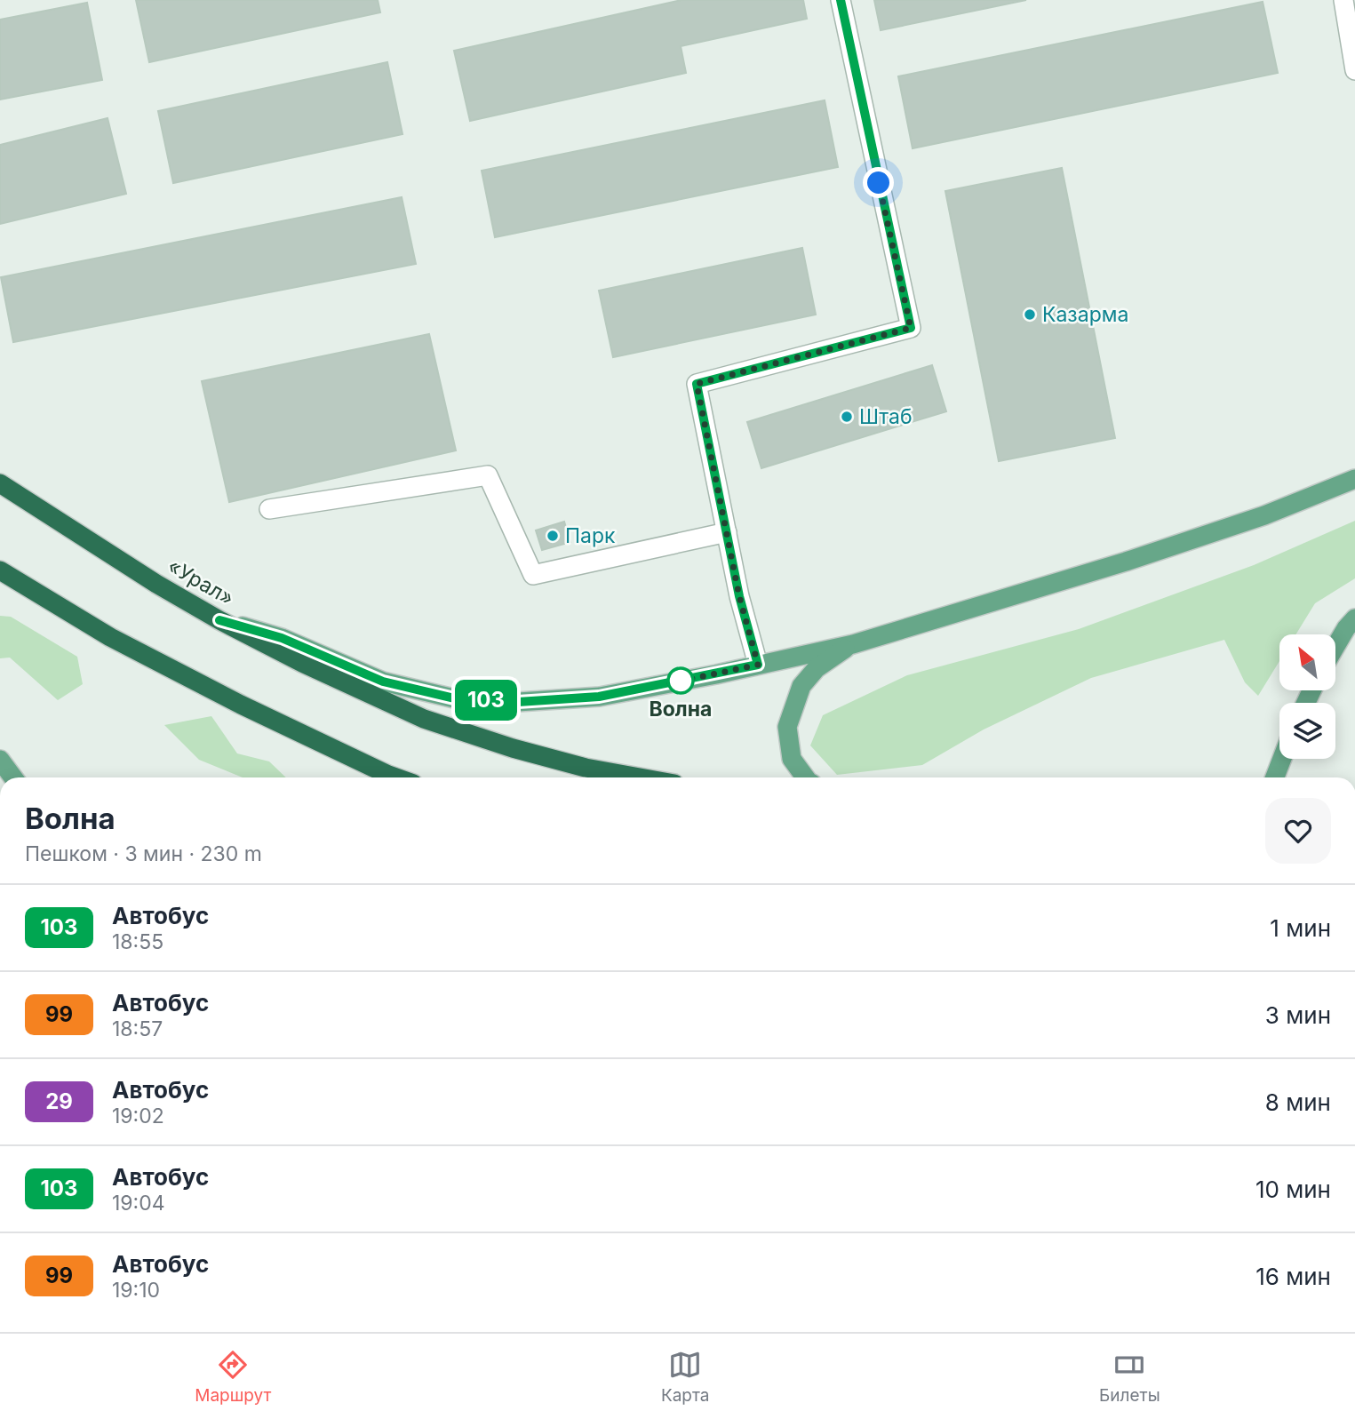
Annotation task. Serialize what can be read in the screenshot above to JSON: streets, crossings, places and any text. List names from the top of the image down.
{
  "streets": {
    "highway": ["«Урал»"]
  },
  "places": [
    "Казарма",
    "Штаб",
    "Парк",
    "Волна"
  ],
  "lines": ["bus line 103"],
  "north": "top left",
  "page": {
    "on_map": "103",
    "heading": ["Волна", "Пешком · 3 мин · 230 m"],
    "list": [
      {
        "mark": "103",
        "name": "Автобус",
        "note": "18:55",
        "value": "1 мин"
      },
      {
        "mark": "99",
        "name": "Автобус",
        "note": "18:57",
        "value": "3 мин"
      },
      {
        "mark": "29",
        "name": "Автобус",
        "note": "19:02",
        "value": "8 мин"
      },
      {
        "mark": "103",
        "name": "Автобус",
        "note": "19:04",
        "value": "10 мин"
      },
      {
        "mark": "99",
        "name": "Автобус",
        "note": "19:10",
        "value": "16 мин"
      }
    ],
    "tabs": ["Маршрут", "Карта", "Билеты"]
  }
}
